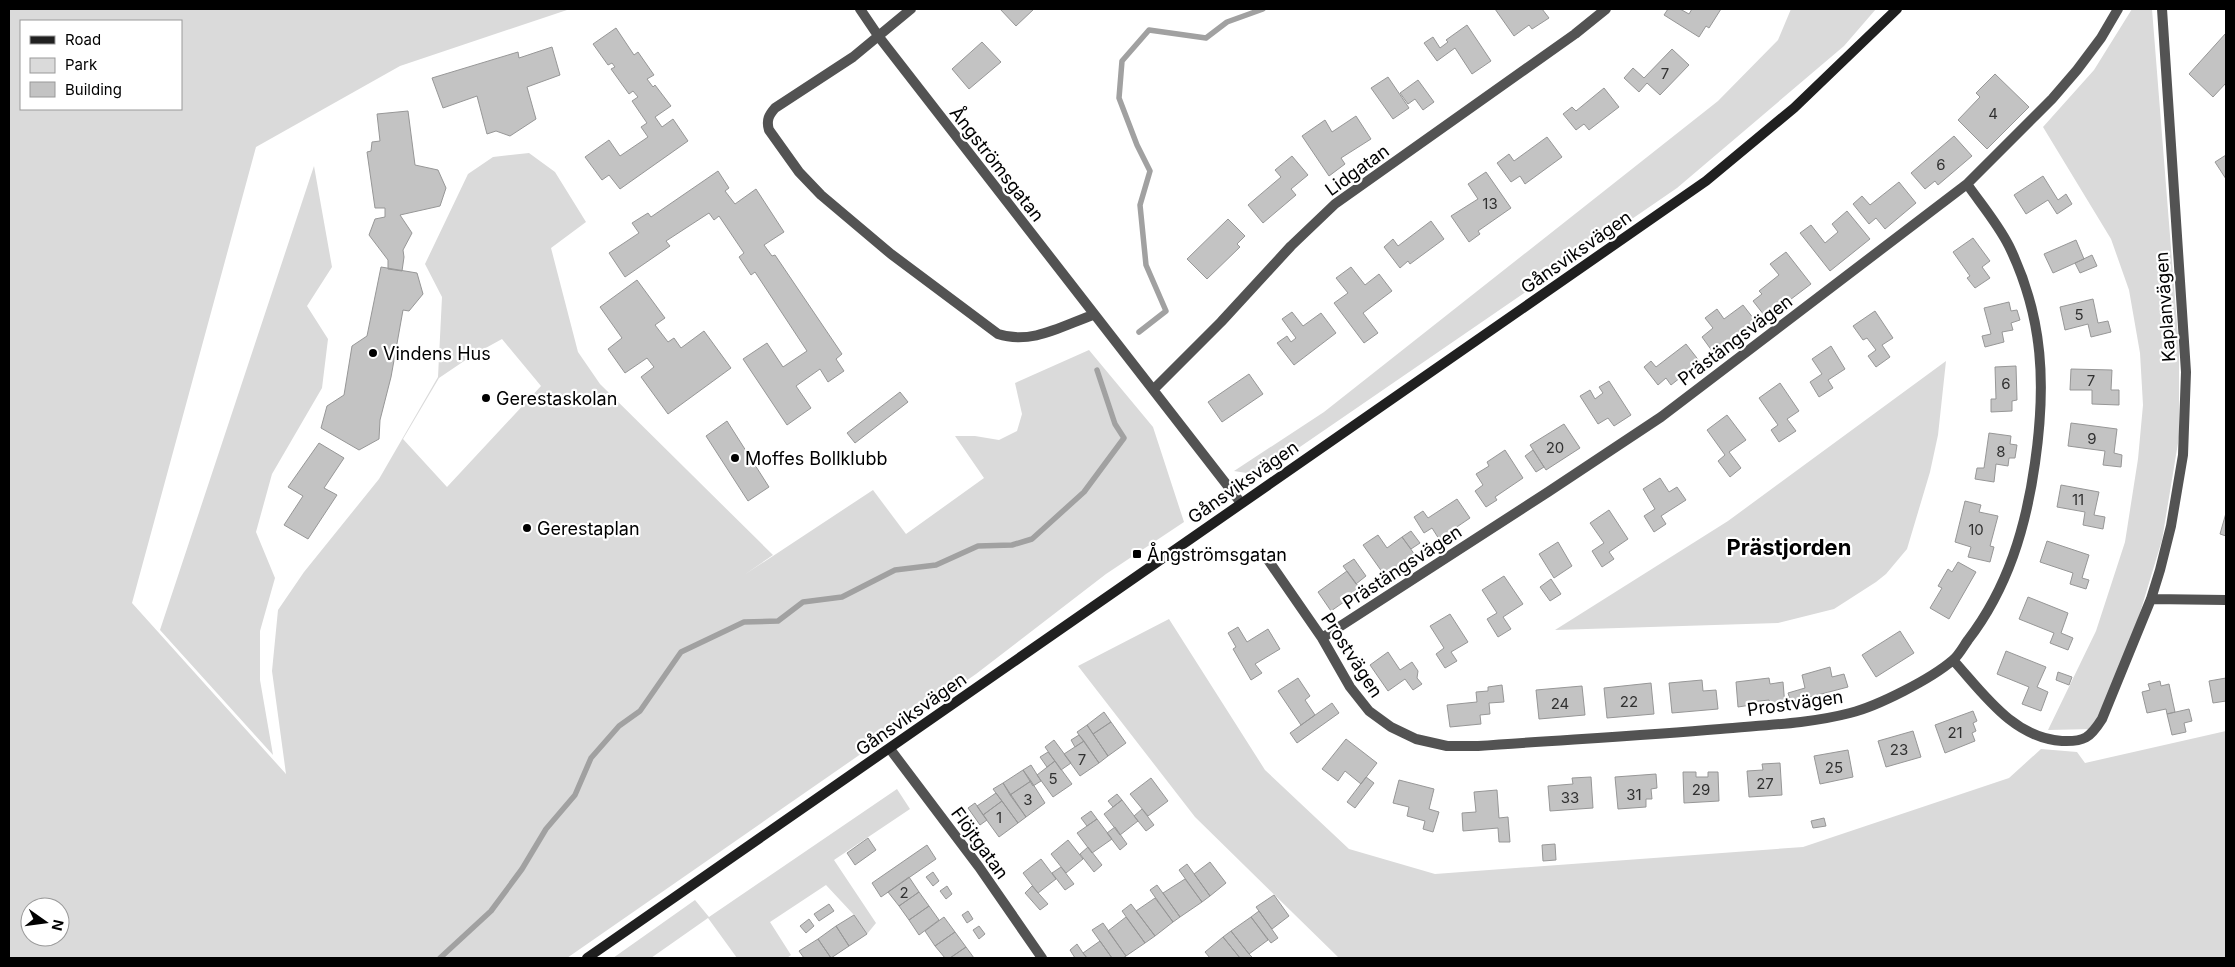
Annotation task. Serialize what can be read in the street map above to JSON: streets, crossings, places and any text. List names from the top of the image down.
{
  "streets": {
    "main road": ["Gånsviksvägen"],
    "street": [
      "Ångströmsgatan",
      "Lidgatan",
      "Kaplanvägen",
      "Prästängsvägen",
      "Prostvägen",
      "Flöjtgatan"
    ]
  },
  "crossings": [
    ["Ångströmsgatan", "Lidgatan"],
    ["Ångströmsgatan", "Gånsviksvägen"],
    ["Gånsviksvägen", "Flöjtgatan"],
    ["Kaplanvägen", "Prostvägen"],
    ["Prästängsvägen", "Prostvägen"]
  ],
  "districts": ["Prästjorden"],
  "places": {
    "other": [
      "Vindens Hus",
      "Gerestaskolan",
      "Moffes Bollklubb",
      "Gerestaplan"
    ],
    "transit": ["Ångströmsgatan"]
  },
  "house_numbers": [
    "7",
    "4",
    "6",
    "13",
    "5",
    "7",
    "6",
    "9",
    "20",
    "8",
    "11",
    "10",
    "22",
    "24",
    "21",
    "23",
    "7",
    "25",
    "5",
    "27",
    "29",
    "31",
    "33",
    "3",
    "1",
    "2"
  ],
  "legend": ["Road", "Park", "Building"],
  "north": "right"
}
